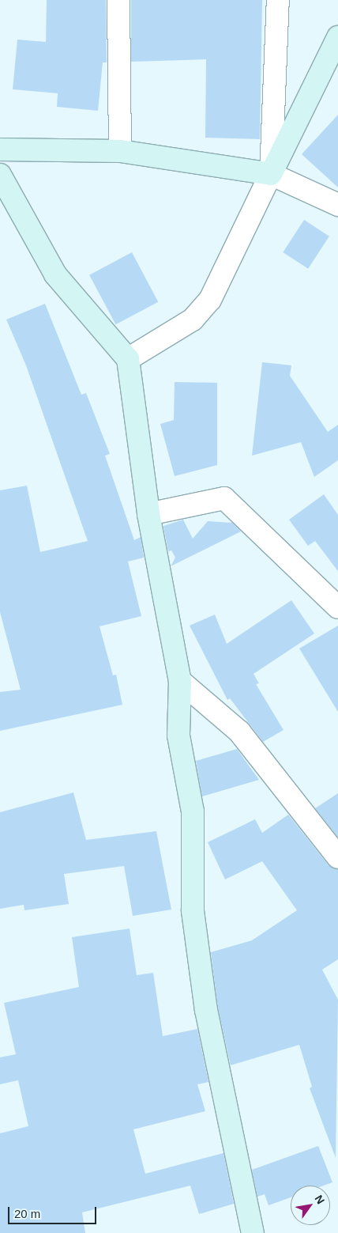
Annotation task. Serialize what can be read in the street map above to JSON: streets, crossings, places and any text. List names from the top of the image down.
{
  "scale_bar": "20 m",
  "north": "top right"
}
